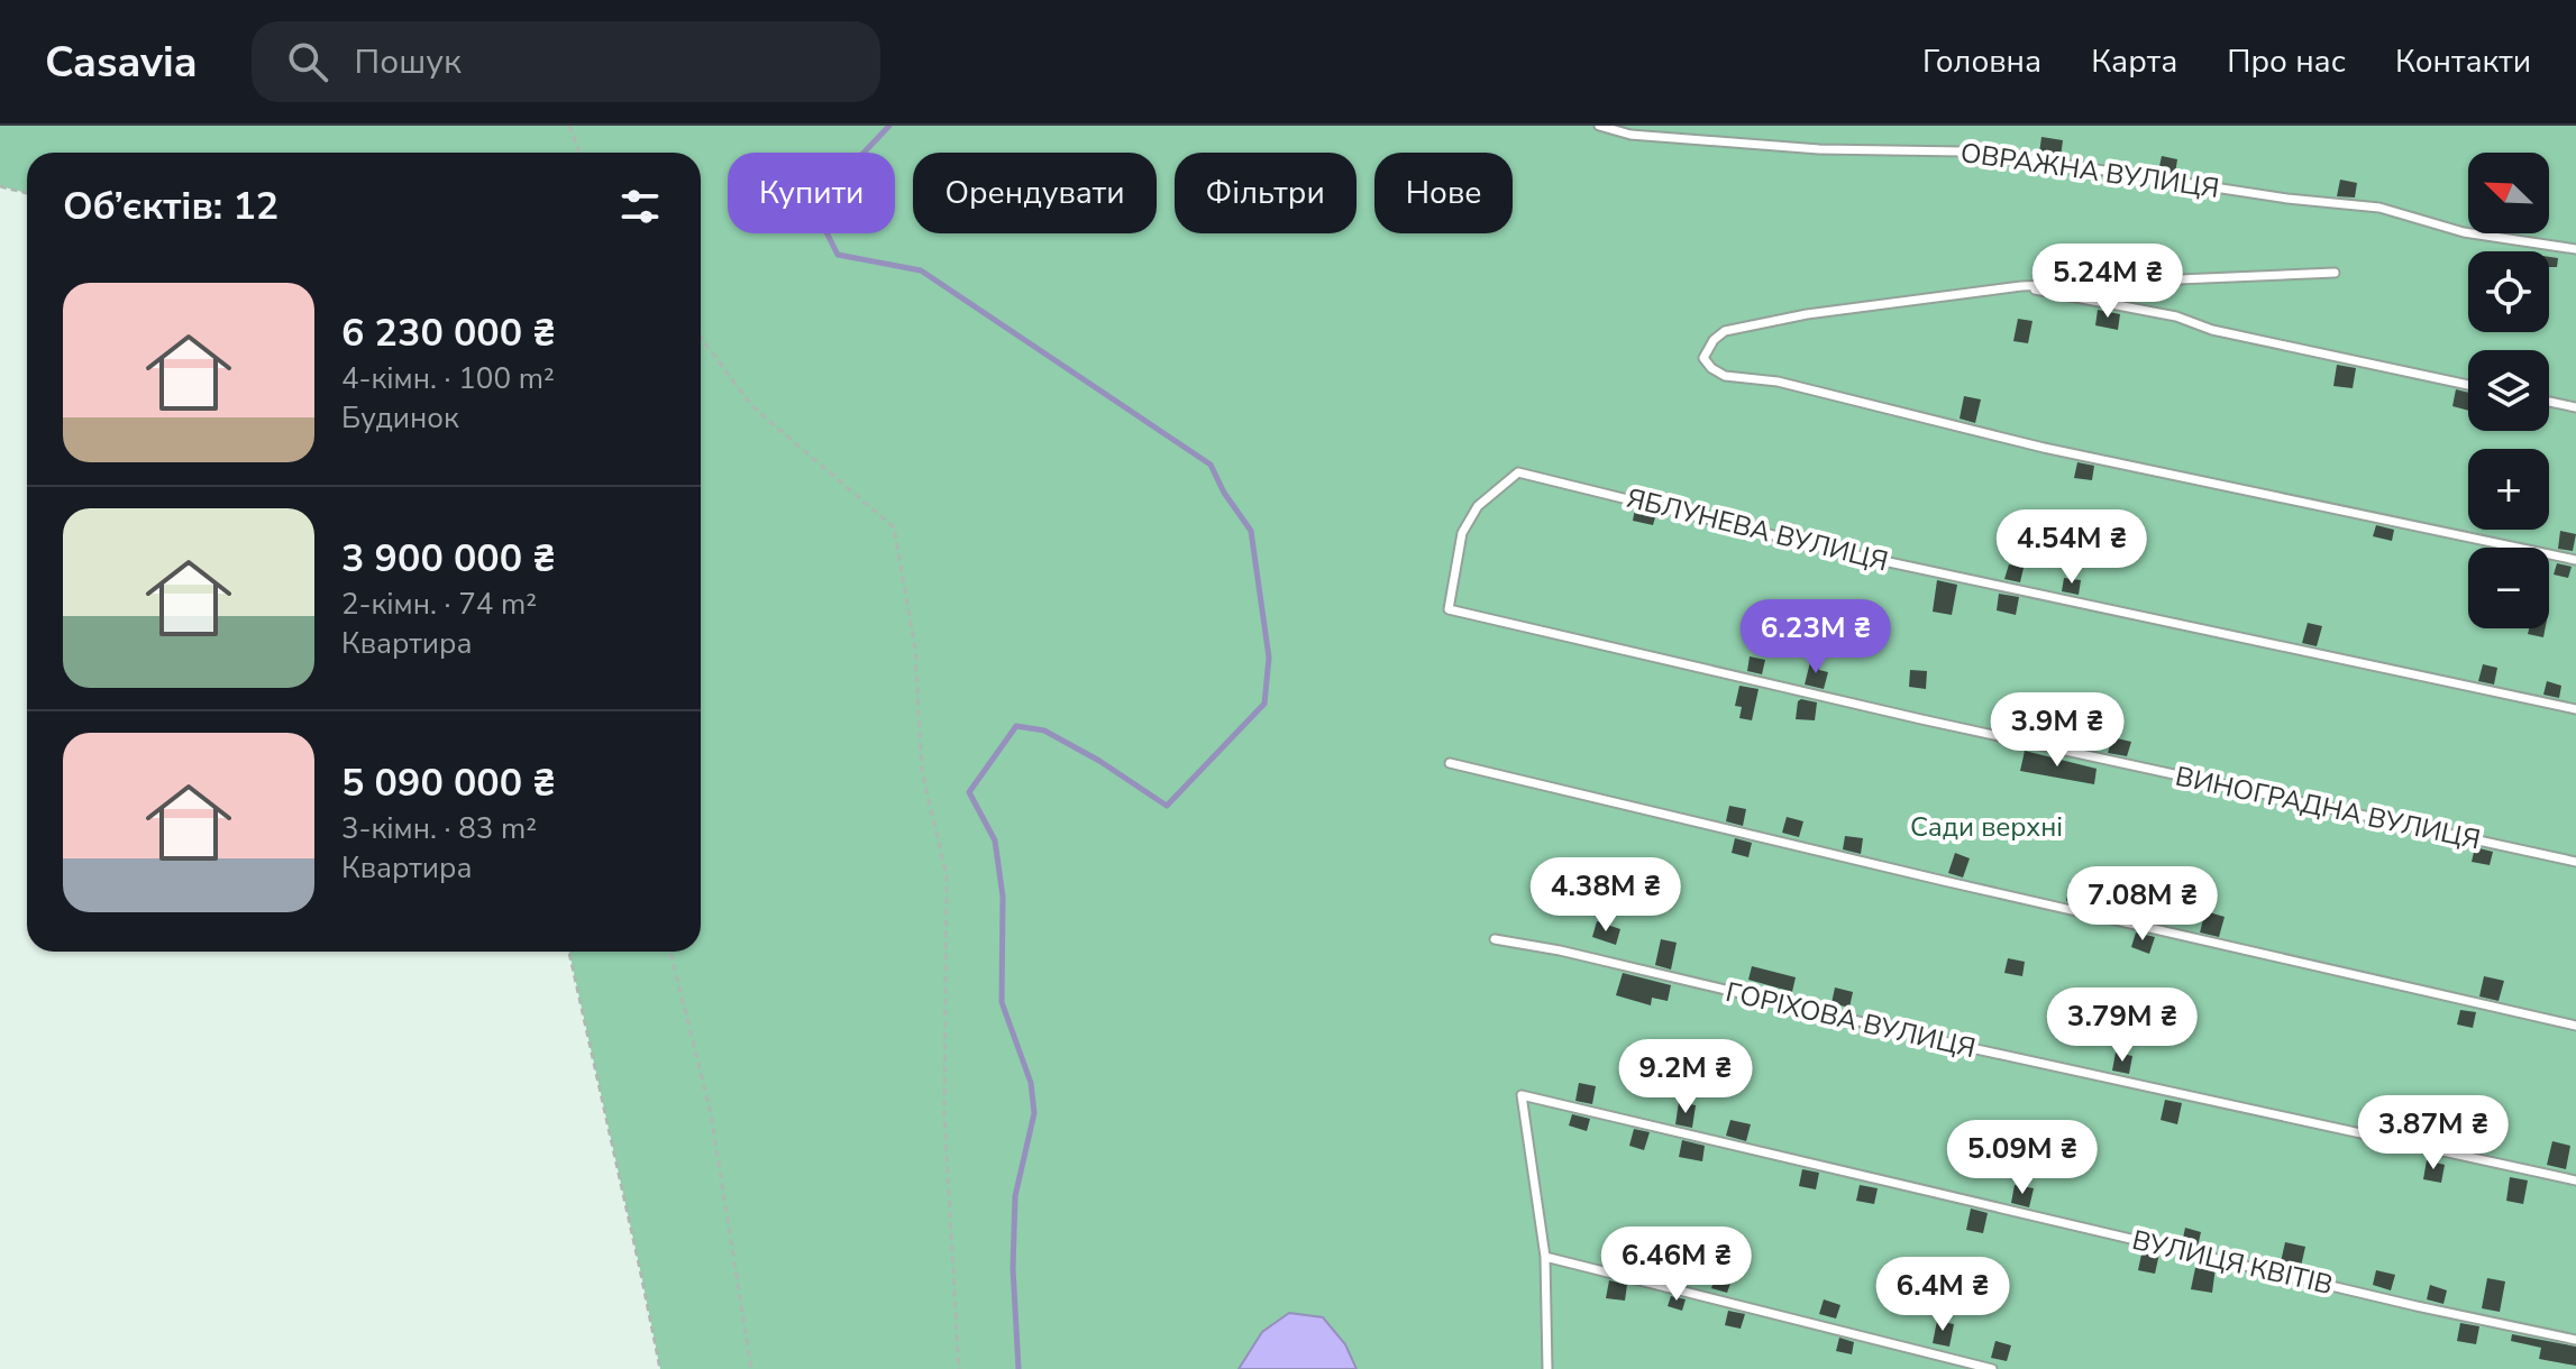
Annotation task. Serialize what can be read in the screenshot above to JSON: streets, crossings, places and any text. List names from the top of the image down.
{
  "streets": {
    "lane": [
      "ОВРАЖНА ВУЛИЦЯ",
      "ЯБЛУНЕВА ВУЛИЦЯ",
      "ВИНОГРАДНА ВУЛИЦЯ",
      "ГОРІХОВА ВУЛИЦЯ",
      "ВУЛИЦЯ КВІТІВ"
    ]
  },
  "crossings": [
    ["ЯБЛУНЕВА ВУЛИЦЯ", "ВИНОГРАДНА ВУЛИЦЯ"]
  ],
  "parks": ["Сади верхні"],
  "north": "top left",
  "page": {
    "header": "Casavia",
    "search": "Пошук",
    "nav": [
      "Головна",
      "Карта",
      "Про нас",
      "Контакти"
    ],
    "map_buttons": ["+", "−"],
    "chip": [
      "Купити",
      "Орендувати",
      "Фільтри",
      "Нове"
    ],
    "heading": "Об’єктів: 12",
    "price": [
      "5.24M ₴",
      "4.54M ₴",
      "6.23M ₴",
      "3.9M ₴",
      "4.38M ₴",
      "7.08M ₴",
      "3.79M ₴",
      "9.2M ₴",
      "3.87M ₴",
      "5.09M ₴",
      "6.46M ₴",
      "6.4M ₴"
    ],
    "list": [
      {
        "name": "6 230 000 ₴",
        "note": "4-кімн. · 100 m² · Будинок"
      },
      {
        "name": "3 900 000 ₴",
        "note": "2-кімн. · 74 m² · Квартира"
      },
      {
        "name": "5 090 000 ₴",
        "note": "3-кімн. · 83 m² · Квартира"
      }
    ]
  }
}
